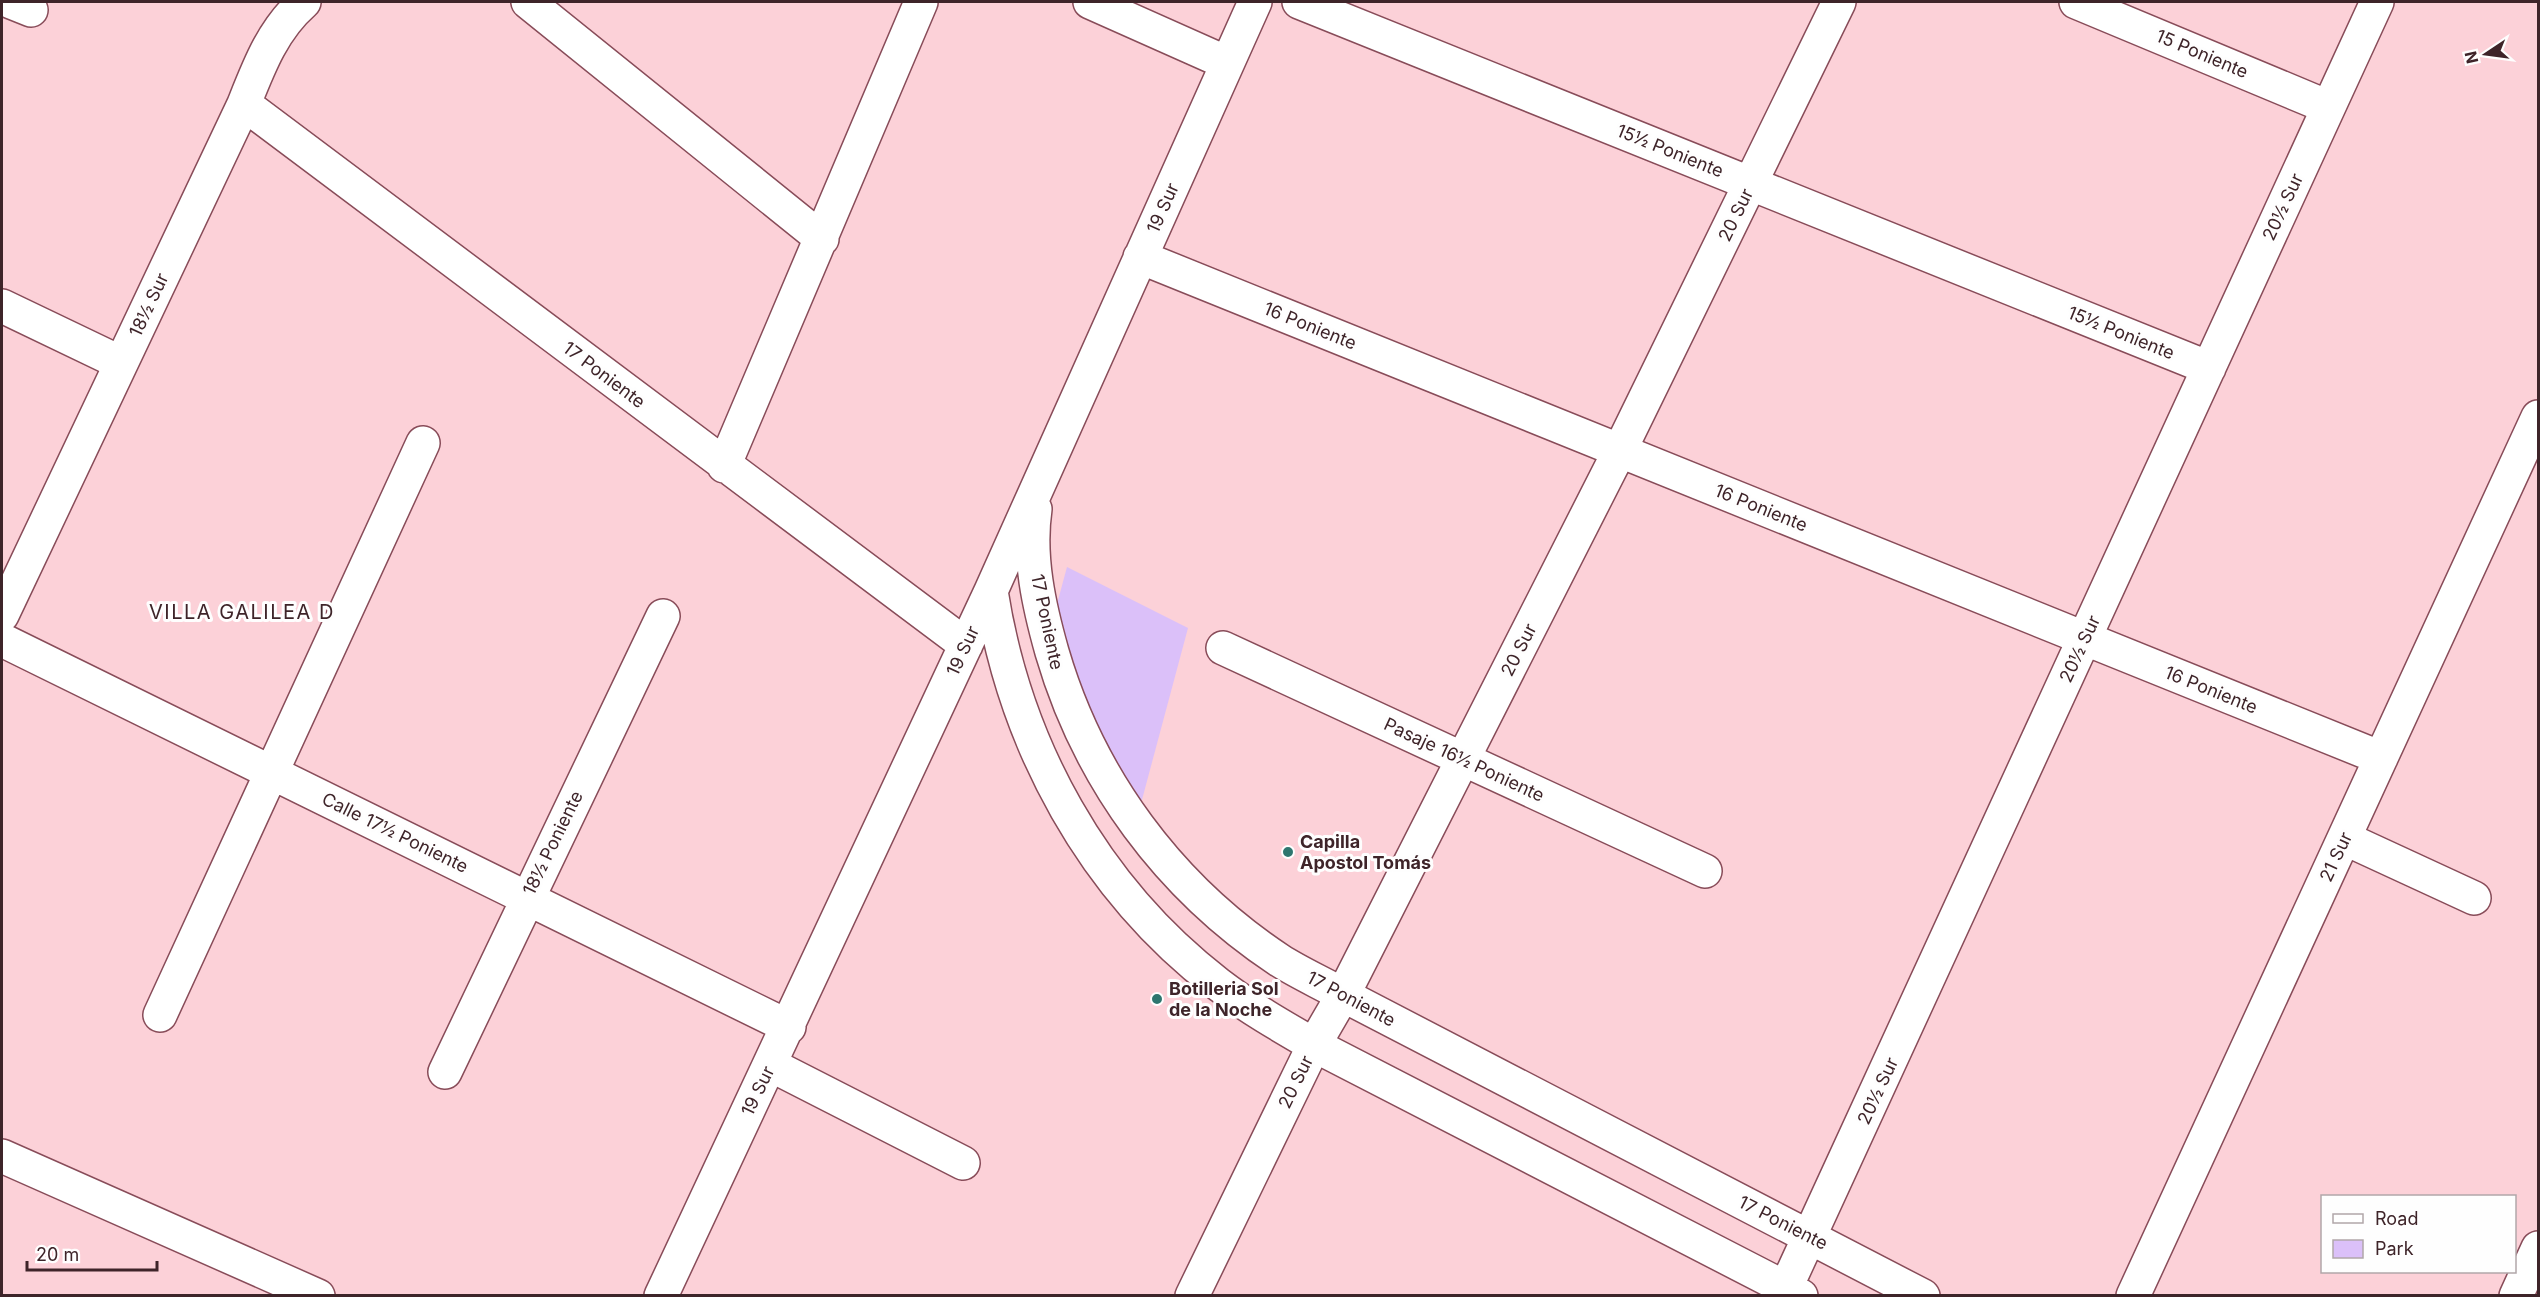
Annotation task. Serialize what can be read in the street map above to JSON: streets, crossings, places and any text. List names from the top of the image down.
{
  "streets": {
    "street": [
      "15 Poniente",
      "15½ Poniente",
      "20½ Sur",
      "19 Sur",
      "20 Sur",
      "18½ Sur",
      "16 Poniente",
      "17 Poniente",
      "Pasaje 16½ Poniente",
      "Calle 17½ Poniente",
      "18½ Poniente",
      "21 Sur"
    ]
  },
  "crossings": [
    ["15 Poniente", "20½ Sur"],
    ["15½ Poniente", "20½ Sur"],
    ["15½ Poniente", "20 Sur"],
    ["20½ Sur", "16 Poniente"],
    ["20½ Sur", "17 Poniente"],
    ["19 Sur", "16 Poniente"],
    ["19 Sur", "17 Poniente"],
    ["19 Sur", "Calle 17½ Poniente"],
    ["20 Sur", "16 Poniente"],
    ["20 Sur", "17 Poniente"],
    ["20 Sur", "Pasaje 16½ Poniente"],
    ["18½ Sur", "17 Poniente"],
    ["16 Poniente", "21 Sur"],
    ["Calle 17½ Poniente", "18½ Poniente"]
  ],
  "districts": ["VILLA GALILEA D"],
  "places": ["Capilla Apostol Tomás", "Botilleria Sol de la Noche"],
  "legend": ["Road", "Park"],
  "scale_bar": "20 m",
  "north": "left"
}
